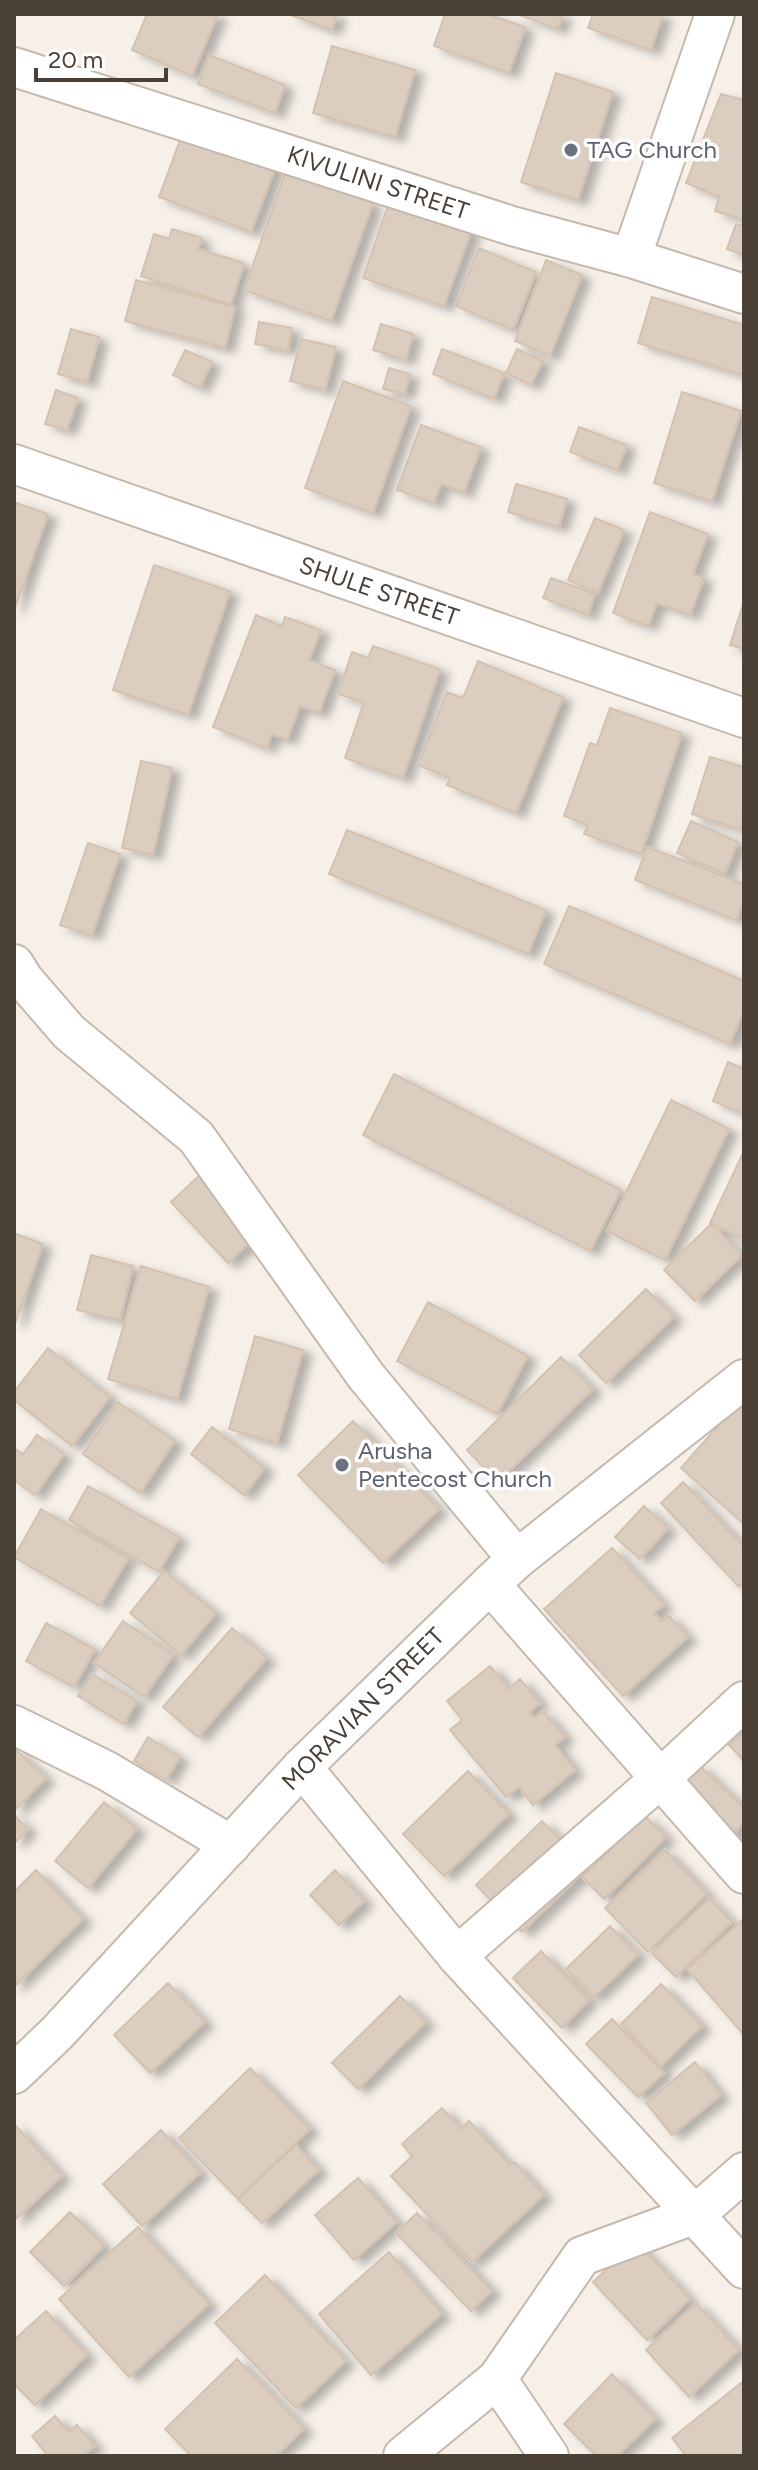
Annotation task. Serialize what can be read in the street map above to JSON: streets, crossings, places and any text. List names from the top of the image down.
{
  "streets": {
    "street": ["KIVULINI STREET", "SHULE STREET", "MORAVIAN STREET"]
  },
  "places": ["TAG Church", "Arusha Pentecost Church"],
  "scale_bar": "20 m"
}
